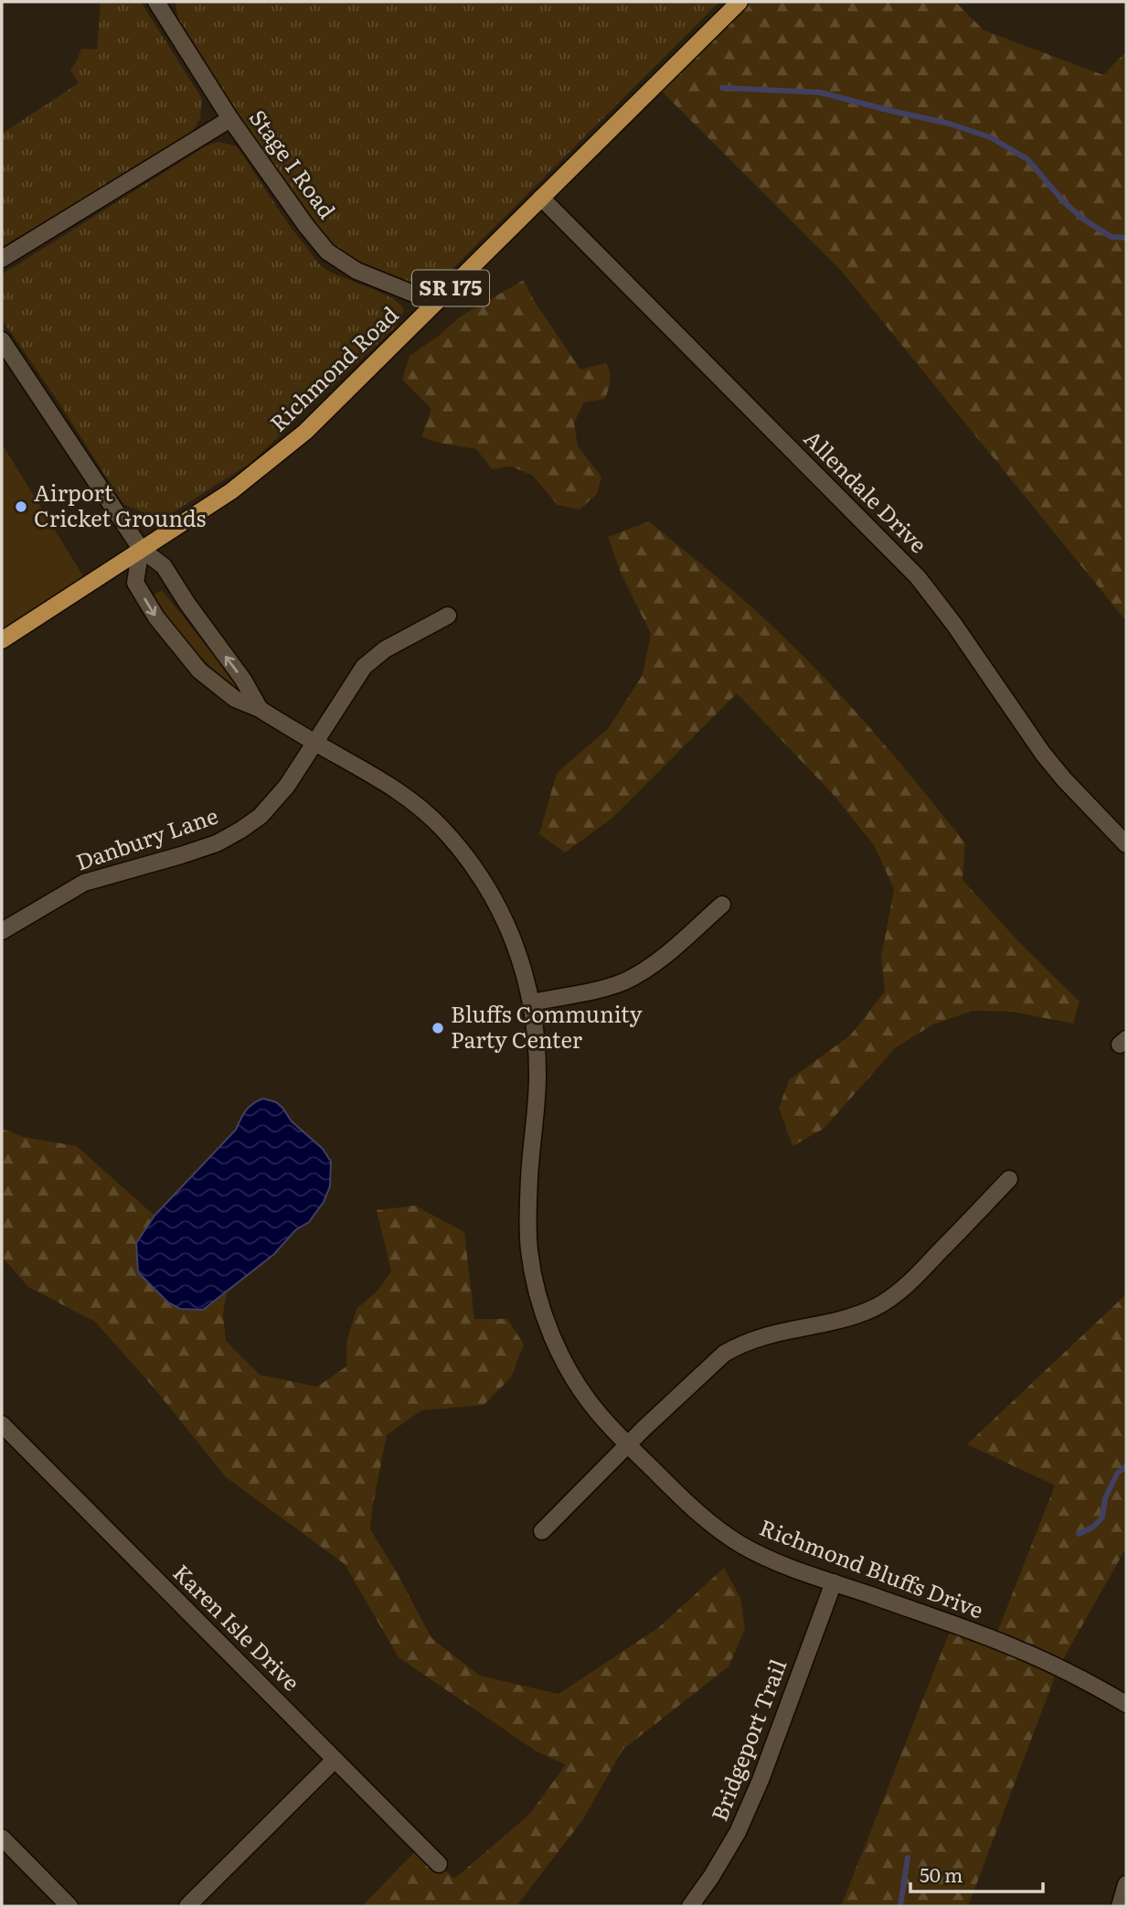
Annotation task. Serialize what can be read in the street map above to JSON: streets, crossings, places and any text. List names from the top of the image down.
{
  "streets": {
    "main road": ["SR 175", "Richmond Road"],
    "street": [
      "Stage I Road",
      "Allendale Drive",
      "Danbury Lane",
      "Richmond Bluffs Drive",
      "Karen Isle Drive",
      "Bridgeport Trail"
    ]
  },
  "crossings": [
    ["Stage I Road", "Richmond Road"],
    ["Richmond Road", "Allendale Drive"],
    ["Richmond Road", "Richmond Bluffs Drive"],
    ["Danbury Lane", "Richmond Bluffs Drive"],
    ["Richmond Bluffs Drive", "Bridgeport Trail"]
  ],
  "places": ["Airport Cricket Grounds", "Bluffs Community Party Center"],
  "scale_bar": "50 m"
}
